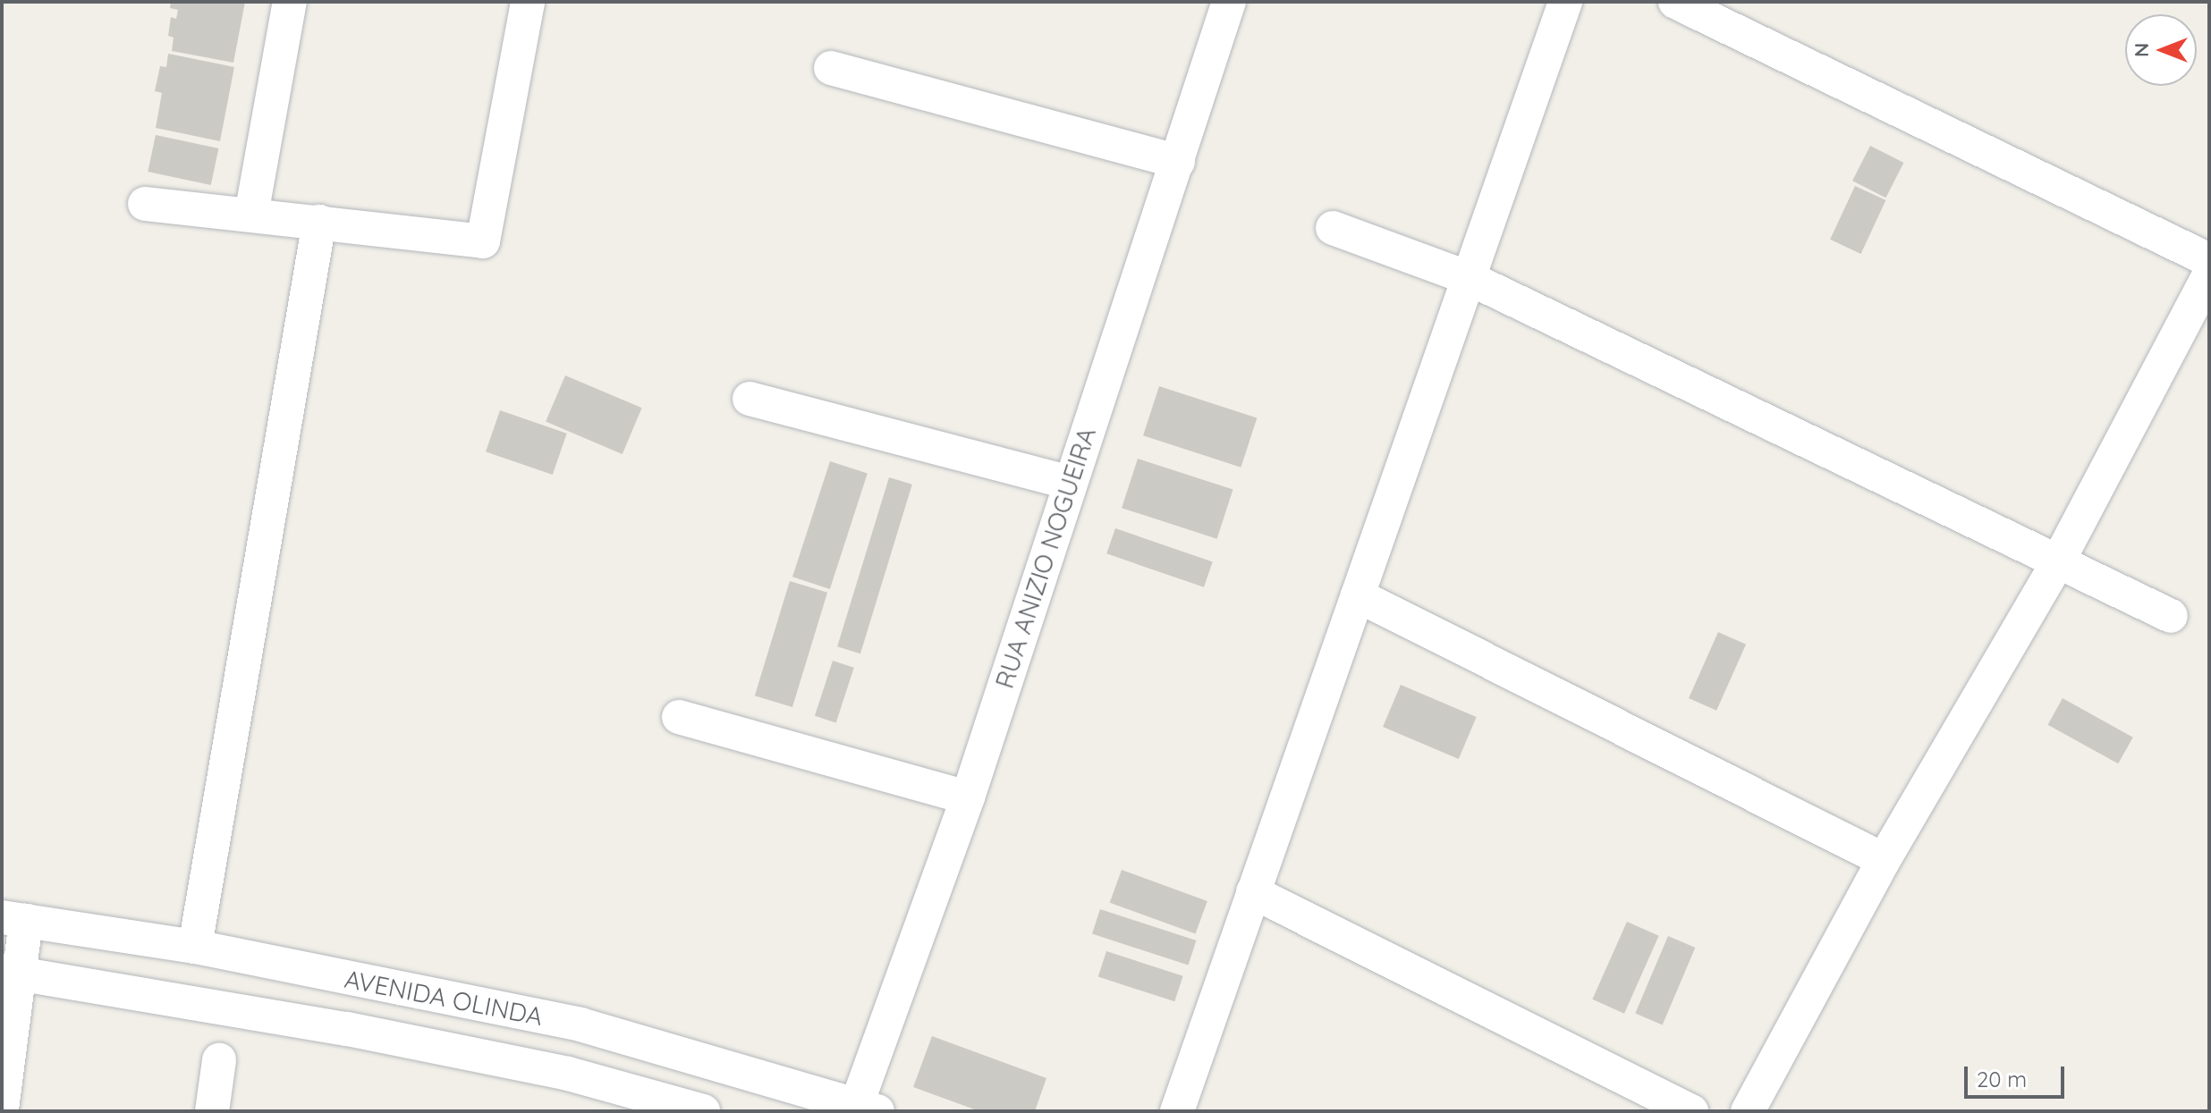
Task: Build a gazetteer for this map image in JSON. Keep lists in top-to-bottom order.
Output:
{
  "streets": {
    "street": ["RUA ANIZIO NOGUEIRA", "AVENIDA OLINDA"]
  },
  "crossings": [
    ["RUA ANIZIO NOGUEIRA", "AVENIDA OLINDA"]
  ],
  "scale_bar": "20 m",
  "north": "left"
}
